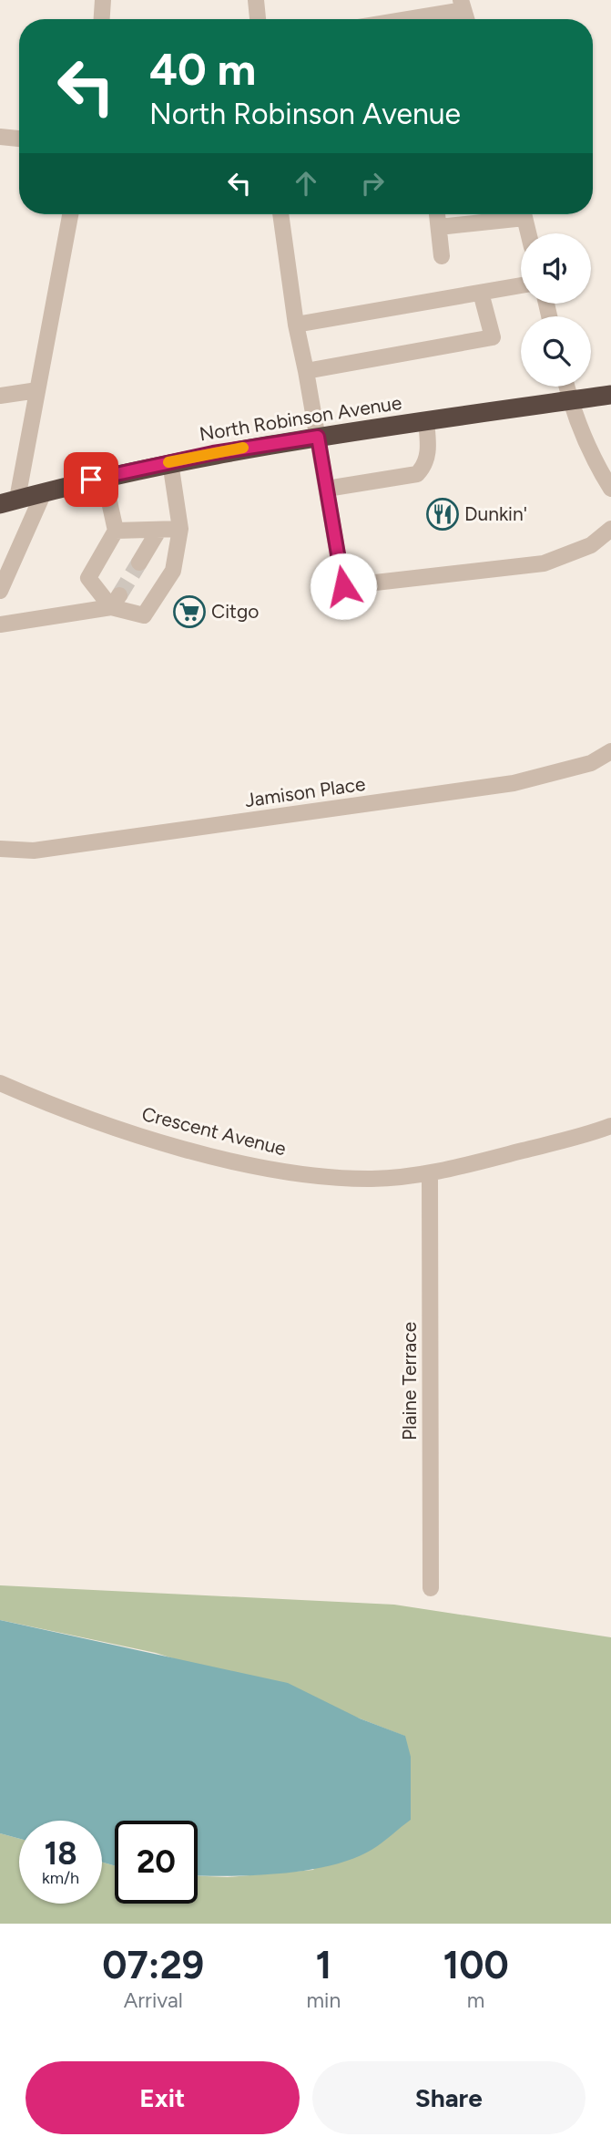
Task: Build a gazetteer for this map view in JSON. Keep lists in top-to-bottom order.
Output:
{
  "streets": {
    "highway": ["North Robinson Avenue"],
    "street": ["Jamison Place", "Crescent Avenue", "Plaine Terrace"]
  },
  "crossings": [
    ["Crescent Avenue", "Plaine Terrace"]
  ],
  "places": {
    "restaurant": ["Dunkin'"],
    "supermarket": ["Citgo"]
  },
  "page": {
    "turn": ["40 m", "North Robinson Avenue"],
    "speed": "18 km/h",
    "limit": "20",
    "eta": [
      "07:29",
      "Arrival",
      "1",
      "min",
      "100",
      "m"
    ],
    "buttons": ["Exit", "Share"]
  }
}
